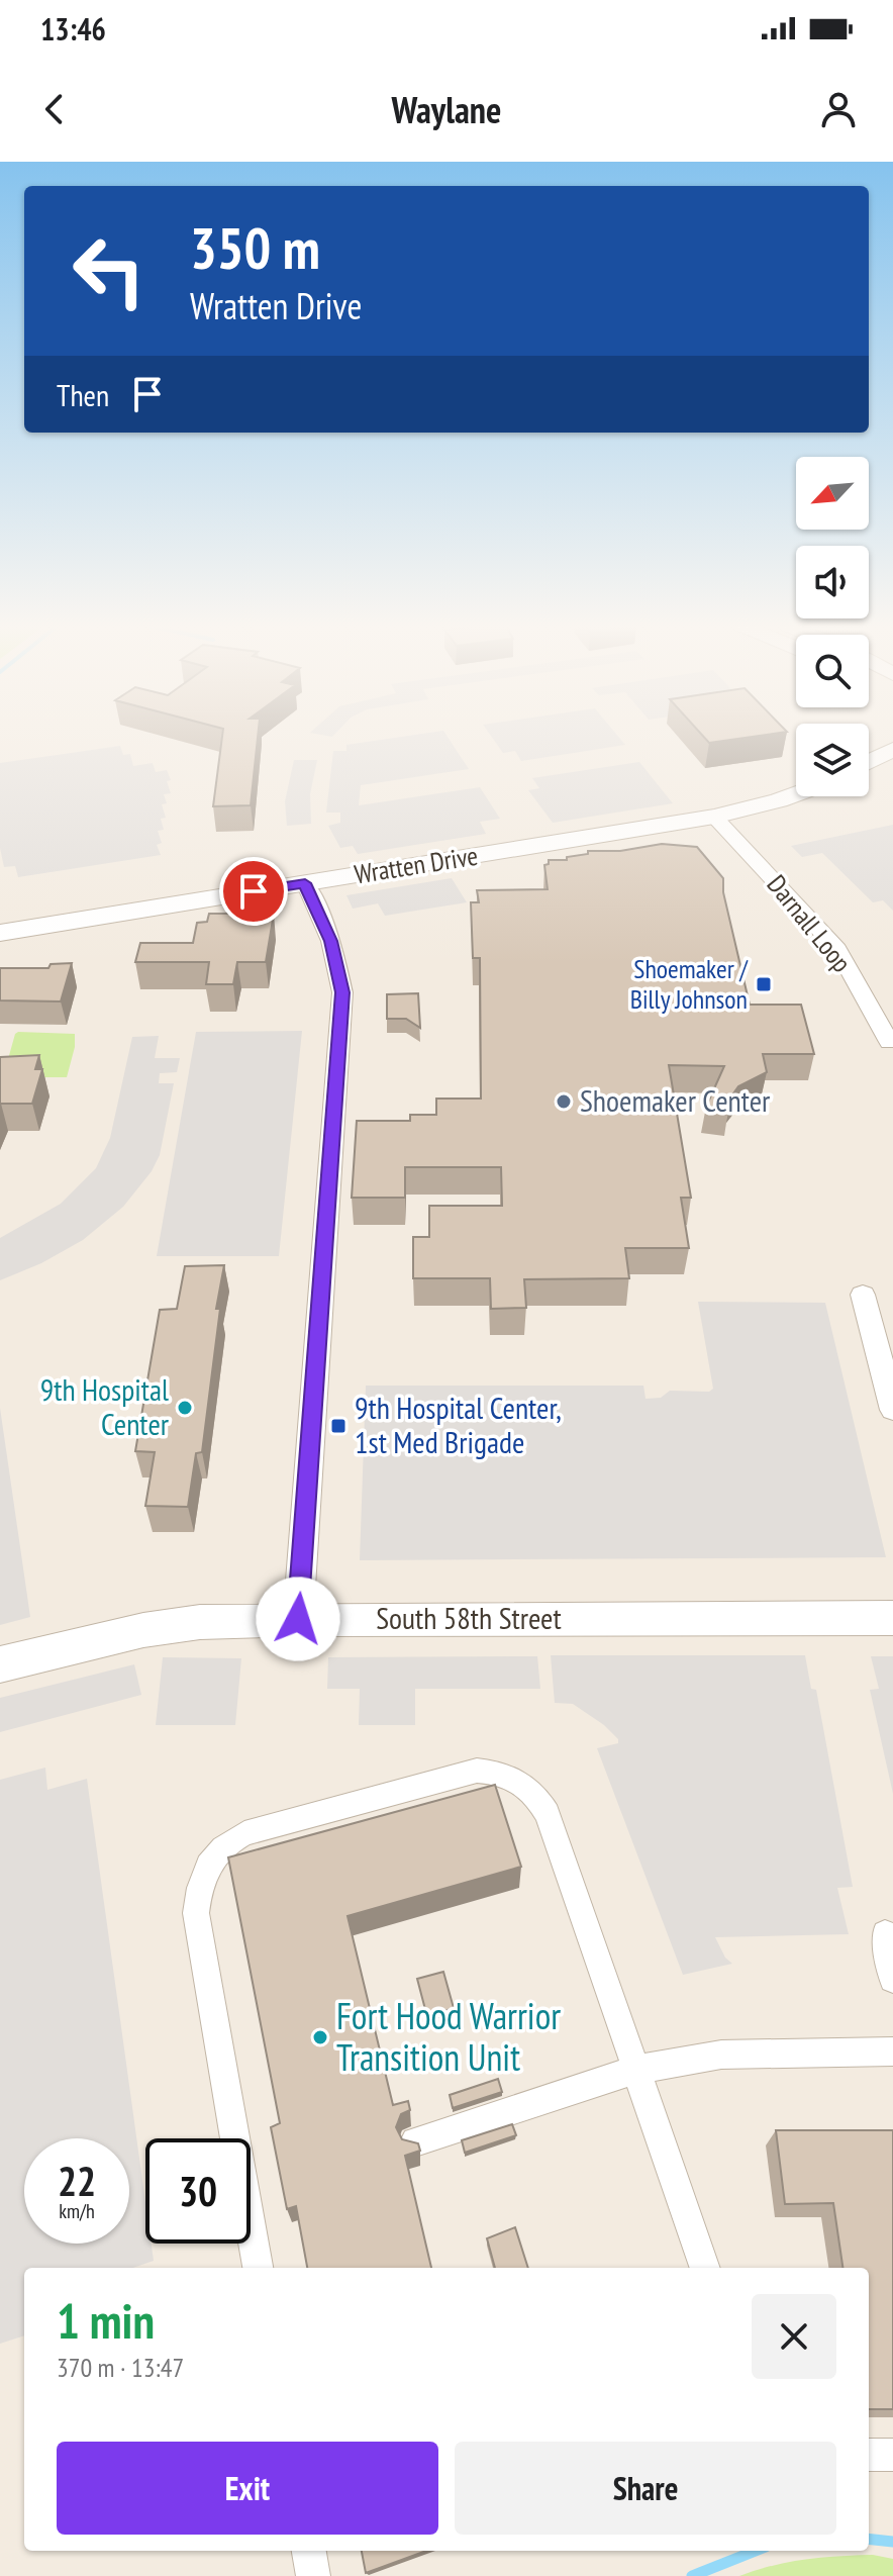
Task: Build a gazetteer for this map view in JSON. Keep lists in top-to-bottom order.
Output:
{
  "streets": {
    "street": ["Wratten Drive", "Darnall Loop", "South 58th Street"]
  },
  "crossings": [
    ["Wratten Drive", "Darnall Loop"]
  ],
  "places": {
    "transit": ["Shoemaker / Billy Johnson", "9th Hospital Center, 1st Med Brigade"],
    "other": ["Shoemaker Center", "9th Hospital Center", "Fort Hood Warrior Transition Unit"]
  },
  "north": "bottom left",
  "page": {
    "status": "13:46",
    "header": "Waylane",
    "turn": ["350 m", "Wratten Drive"],
    "then": "Then",
    "speed": "22 km/h",
    "limit": "30",
    "heading": ["1 min", "370 m · 13:47"],
    "buttons": ["Exit", "Share"]
  }
}
